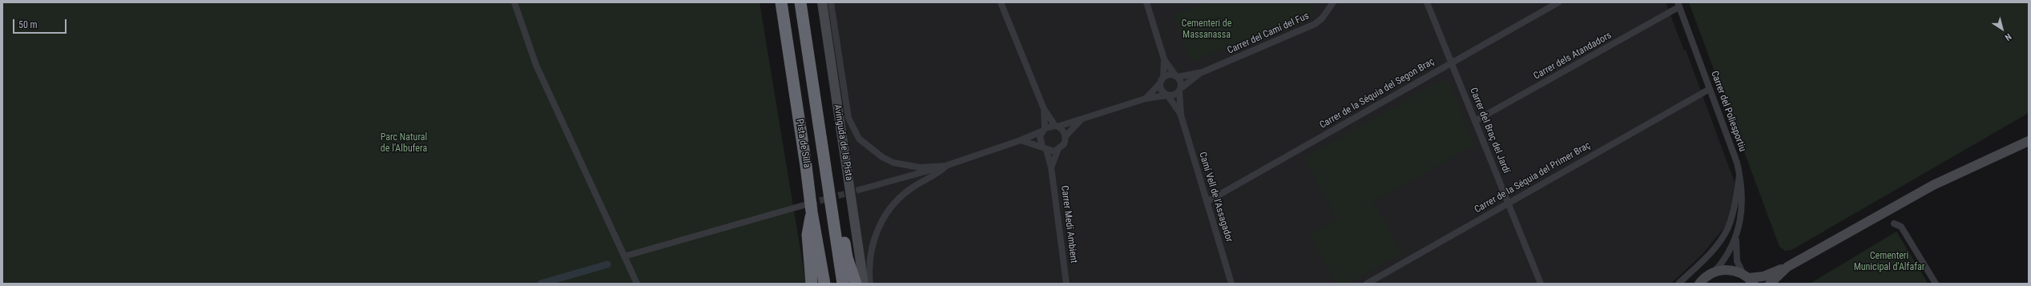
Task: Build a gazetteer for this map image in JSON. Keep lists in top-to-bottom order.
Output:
{
  "streets": {
    "highway": ["Pista de Silla"],
    "street": [
      "Carrer del Camí del Fus",
      "Carrer dels Atandadors",
      "Carrer de la Séquia del Segon Braç",
      "Carrer del Poliesportiu",
      "Carrer del Braç del Jardí",
      "Avinguda de la Pista",
      "Carrer de la Séquia del Primer Braç",
      "Camí Vell de l'Assagador",
      "Carrer Medi Ambient"
    ]
  },
  "crossings": [
    ["Carrer del Camí del Fus", "Camí Vell de l'Assagador"],
    ["Carrer dels Atandadors", "Carrer del Poliesportiu"],
    ["Carrer dels Atandadors", "Carrer del Braç del Jardí"],
    ["Carrer de la Séquia del Segon Braç", "Carrer del Braç del Jardí"],
    ["Carrer de la Séquia del Segon Braç", "Camí Vell de l'Assagador"],
    ["Carrer del Poliesportiu", "Carrer de la Séquia del Primer Braç"],
    ["Carrer del Braç del Jardí", "Carrer de la Séquia del Primer Braç"]
  ],
  "parks": ["Cementeri de Massanassa", "Parc Natural de l'Albufera", "Cementeri Municipal d'Alfafar"],
  "scale_bar": "50 m",
  "north": "bottom right"
}
